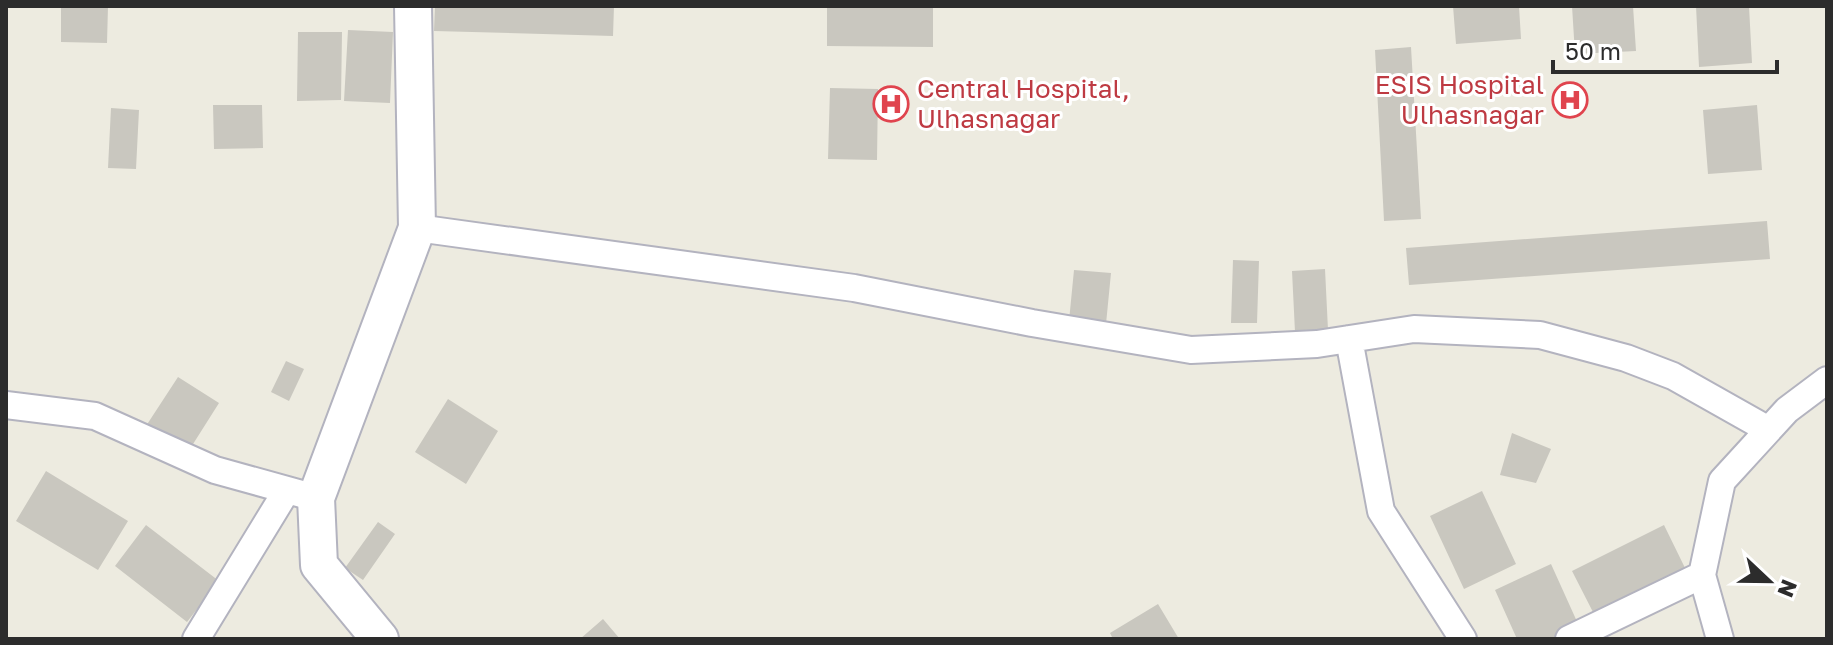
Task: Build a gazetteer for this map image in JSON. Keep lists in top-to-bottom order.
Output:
{
  "places": {
    "hospital": ["ESIS Hospital Ulhasnagar", "Central Hospital, Ulhasnagar"]
  },
  "scale_bar": "50 m",
  "north": "right"
}
